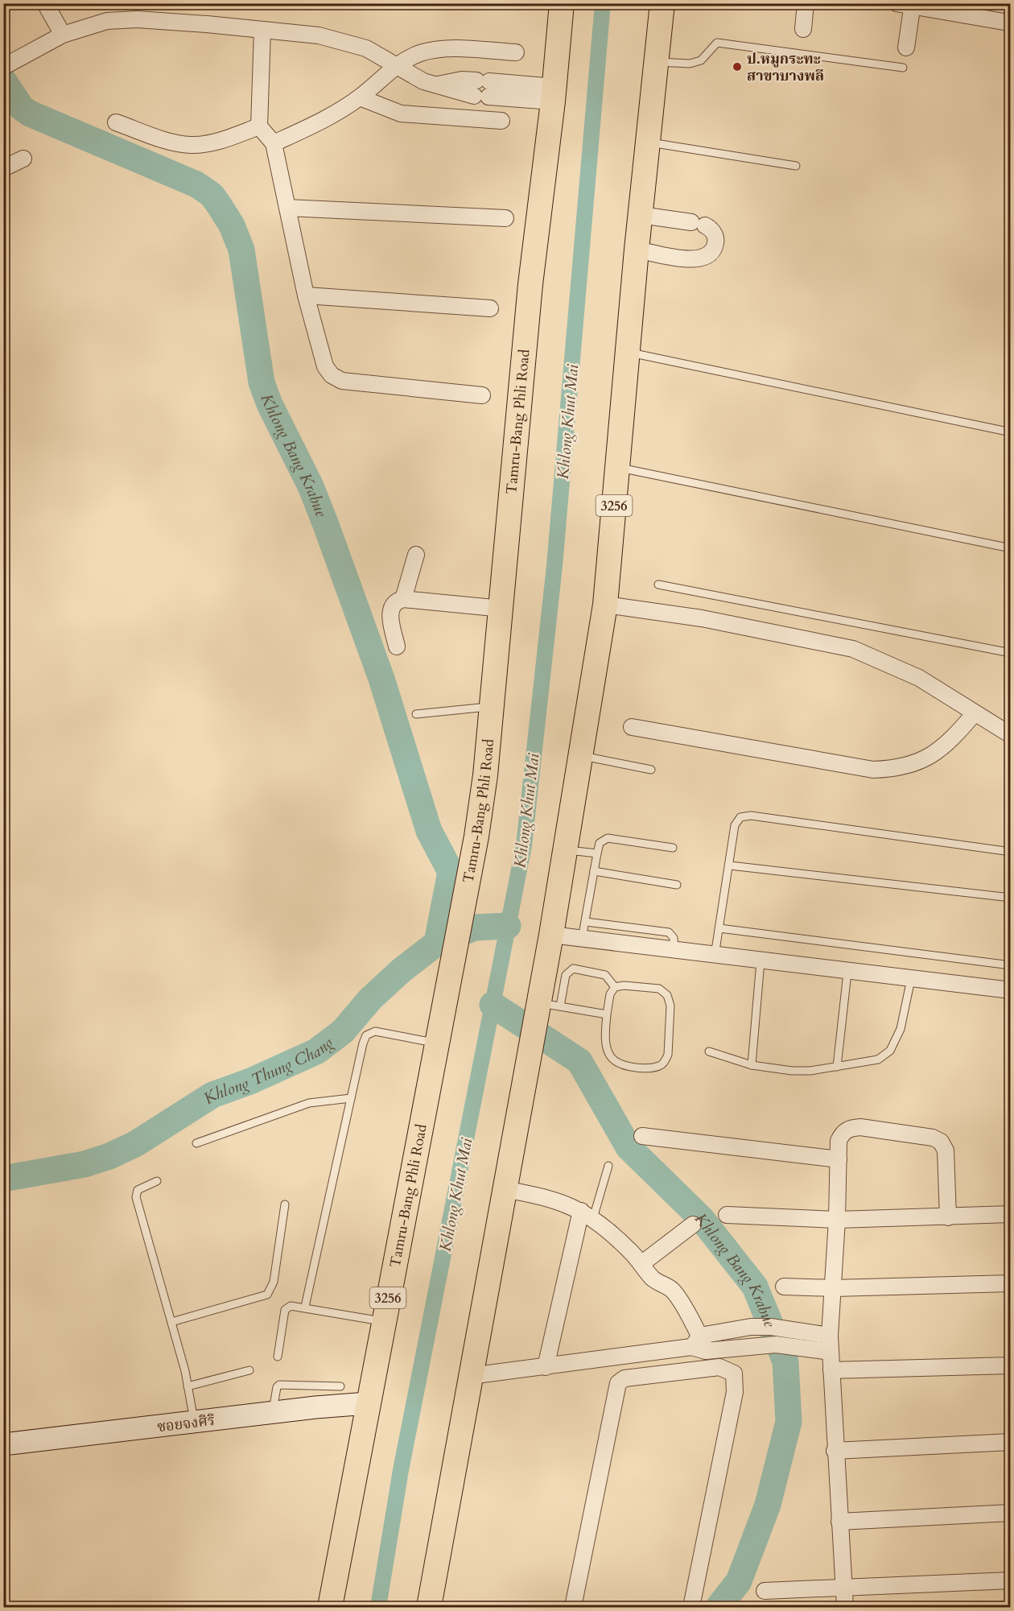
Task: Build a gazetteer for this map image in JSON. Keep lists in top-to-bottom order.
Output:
{
  "streets": {
    "main road": ["Tamru-Bang Phli Road", "3256"],
    "street": ["ซอยจงศิริ"]
  },
  "crossings": [
    ["Tamru-Bang Phli Road", "ซอยจงศิริ"]
  ],
  "water": ["Khlong Khut Mai", "Khlong Bang Krabue", "Khlong Thung Chang"],
  "places": ["ป.หมูกระทะ สาขาบางพลี"]
}
